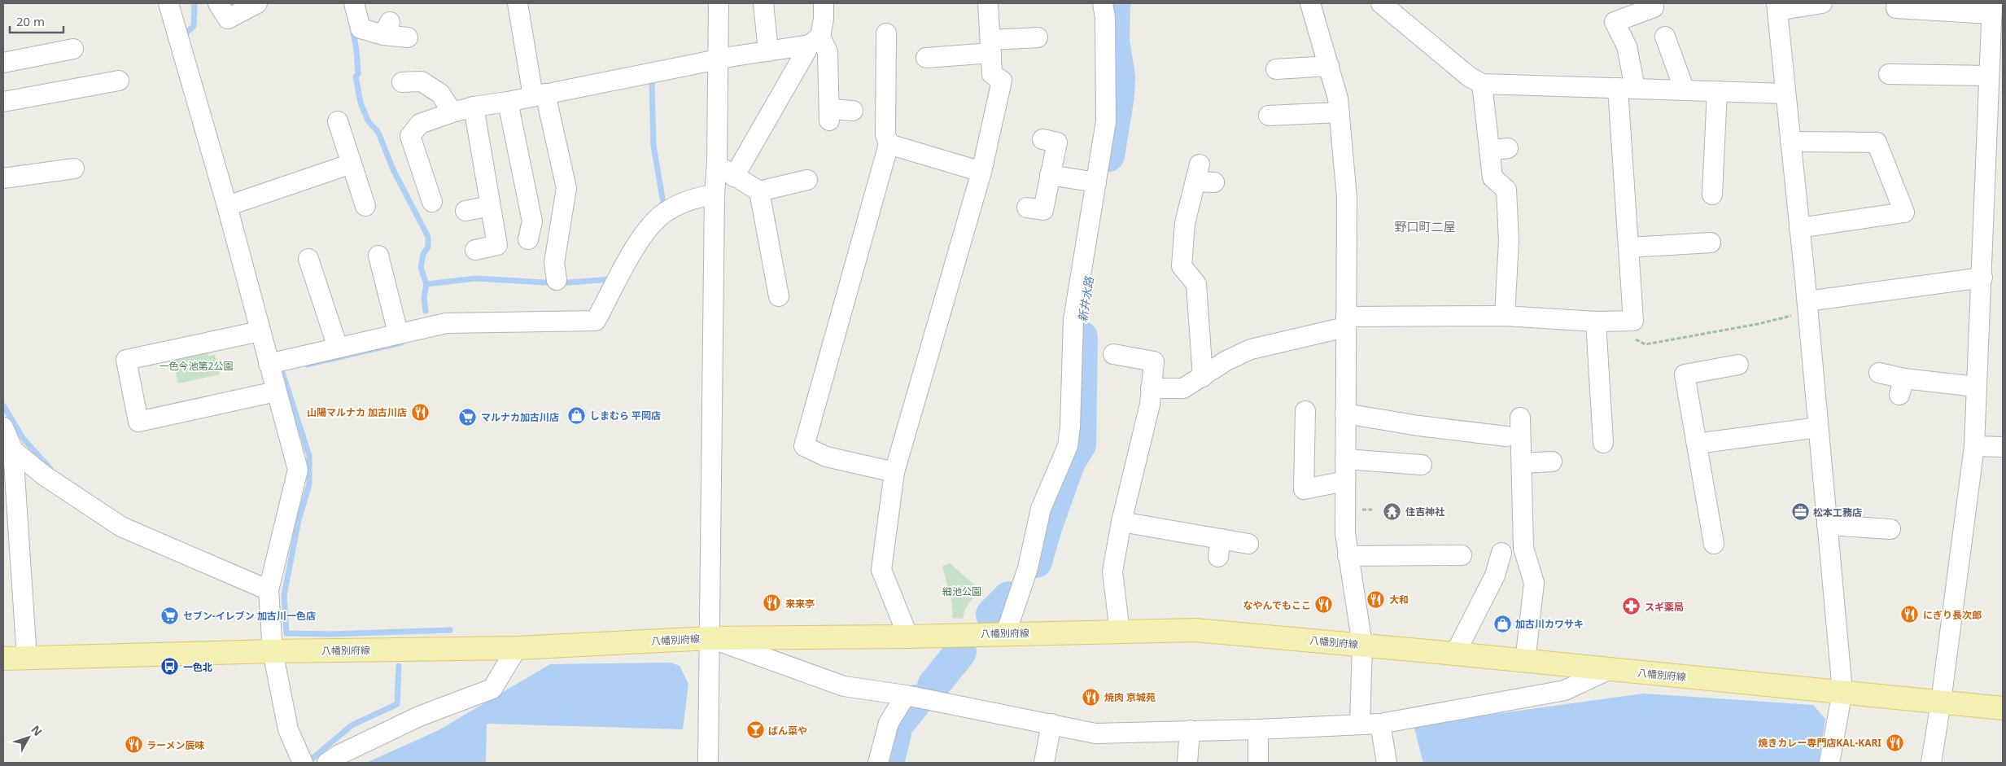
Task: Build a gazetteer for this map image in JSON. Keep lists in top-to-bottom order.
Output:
{
  "streets": {
    "main road": ["八幡別府線"]
  },
  "districts": ["野口町二屋"],
  "water": ["新井水路"],
  "parks": ["一色今池第2公園", "細池公園"],
  "places": {
    "restaurant": [
      "山陽マルナカ 加古川店",
      "大和",
      "来来亭",
      "なやんでもここ",
      "にぎり長次郎",
      "焼肉 京城苑",
      "焼きカレー専門店KAL-KARI",
      "ラーメン辰味"
    ],
    "shop": ["しまむら 平岡店", "加古川カワサキ"],
    "supermarket": ["マルナカ加古川店", "セブン-イレブン 加古川一色店"],
    "temple": ["住吉神社"],
    "office": ["松本工務店"],
    "pharmacy": ["スギ薬局"],
    "bus stop": ["一色北"],
    "bar": ["ばん菜や"]
  },
  "scale_bar": "20 m",
  "north": "top right"
}
